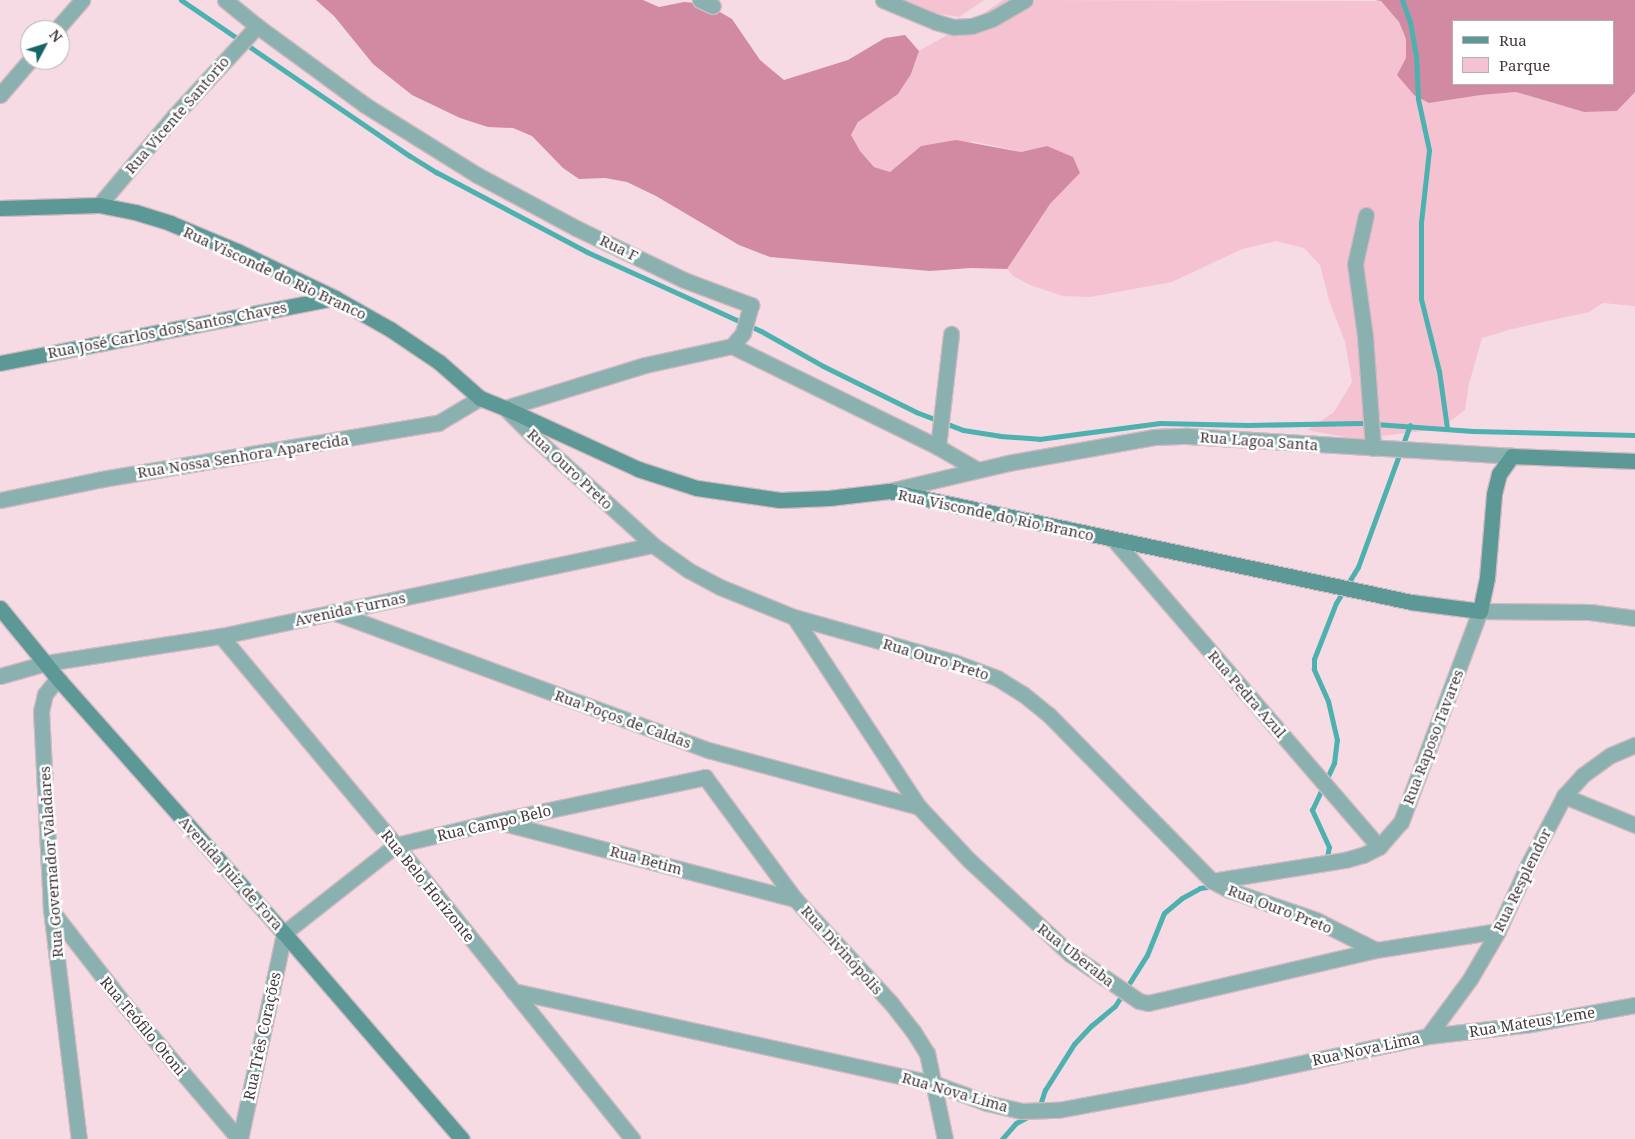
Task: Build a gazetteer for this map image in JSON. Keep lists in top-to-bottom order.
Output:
{
  "streets": {
    "street": [
      "Rua Vicente Santorio",
      "Rua F",
      "Rua Visconde do Rio Branco",
      "Rua José Carlos dos Santos Chaves",
      "Rua Lagoa Santa",
      "Rua Nossa Senhora Aparecida",
      "Rua Ouro Preto",
      "Avenida Furnas",
      "Rua Pedra Azul",
      "Rua Poços de Caldas",
      "Rua Raposo Tavares",
      "Rua Campo Belo",
      "Rua Betim",
      "Rua Governador Valadares",
      "Avenida Juiz de Fora",
      "Rua Resplendor",
      "Rua Belo Horizonte",
      "Rua Divinópolis",
      "Rua Uberaba",
      "Rua Mateus Leme",
      "Rua Teófilo Otoni",
      "Rua Três Corações",
      "Rua Nova Lima"
    ]
  },
  "crossings": [
    ["Rua Vicente Santorio", "Rua F"],
    ["Rua Vicente Santorio", "Rua Visconde do Rio Branco"],
    ["Rua Visconde do Rio Branco", "Rua José Carlos dos Santos Chaves"],
    ["Rua Visconde do Rio Branco", "Rua Lagoa Santa"],
    ["Rua Visconde do Rio Branco", "Rua Nossa Senhora Aparecida"],
    ["Rua Visconde do Rio Branco", "Rua Ouro Preto"],
    ["Rua Visconde do Rio Branco", "Rua Pedra Azul"],
    ["Rua Visconde do Rio Branco", "Rua Raposo Tavares"],
    ["Rua Lagoa Santa", "Rua Raposo Tavares"],
    ["Rua Ouro Preto", "Avenida Furnas"],
    ["Rua Ouro Preto", "Rua Raposo Tavares"],
    ["Rua Ouro Preto", "Rua Uberaba"],
    ["Avenida Furnas", "Rua Poços de Caldas"],
    ["Avenida Furnas", "Avenida Juiz de Fora"],
    ["Avenida Furnas", "Rua Belo Horizonte"],
    ["Rua Pedra Azul", "Rua Raposo Tavares"],
    ["Rua Poços de Caldas", "Rua Uberaba"],
    ["Rua Campo Belo", "Rua Betim"],
    ["Rua Campo Belo", "Avenida Juiz de Fora"],
    ["Rua Campo Belo", "Rua Belo Horizonte"],
    ["Rua Campo Belo", "Rua Divinópolis"],
    ["Rua Campo Belo", "Rua Três Corações"],
    ["Rua Betim", "Rua Divinópolis"],
    ["Rua Governador Valadares", "Avenida Juiz de Fora"],
    ["Rua Governador Valadares", "Rua Teófilo Otoni"],
    ["Avenida Juiz de Fora", "Rua Três Corações"],
    ["Rua Resplendor", "Rua Uberaba"],
    ["Rua Resplendor", "Rua Mateus Leme"],
    ["Rua Resplendor", "Rua Nova Lima"],
    ["Rua Belo Horizonte", "Rua Nova Lima"],
    ["Rua Divinópolis", "Rua Nova Lima"],
    ["Rua Mateus Leme", "Rua Nova Lima"],
    ["Rua Teófilo Otoni", "Rua Três Corações"]
  ],
  "legend": ["Rua", "Parque"],
  "north": "top right"
}
